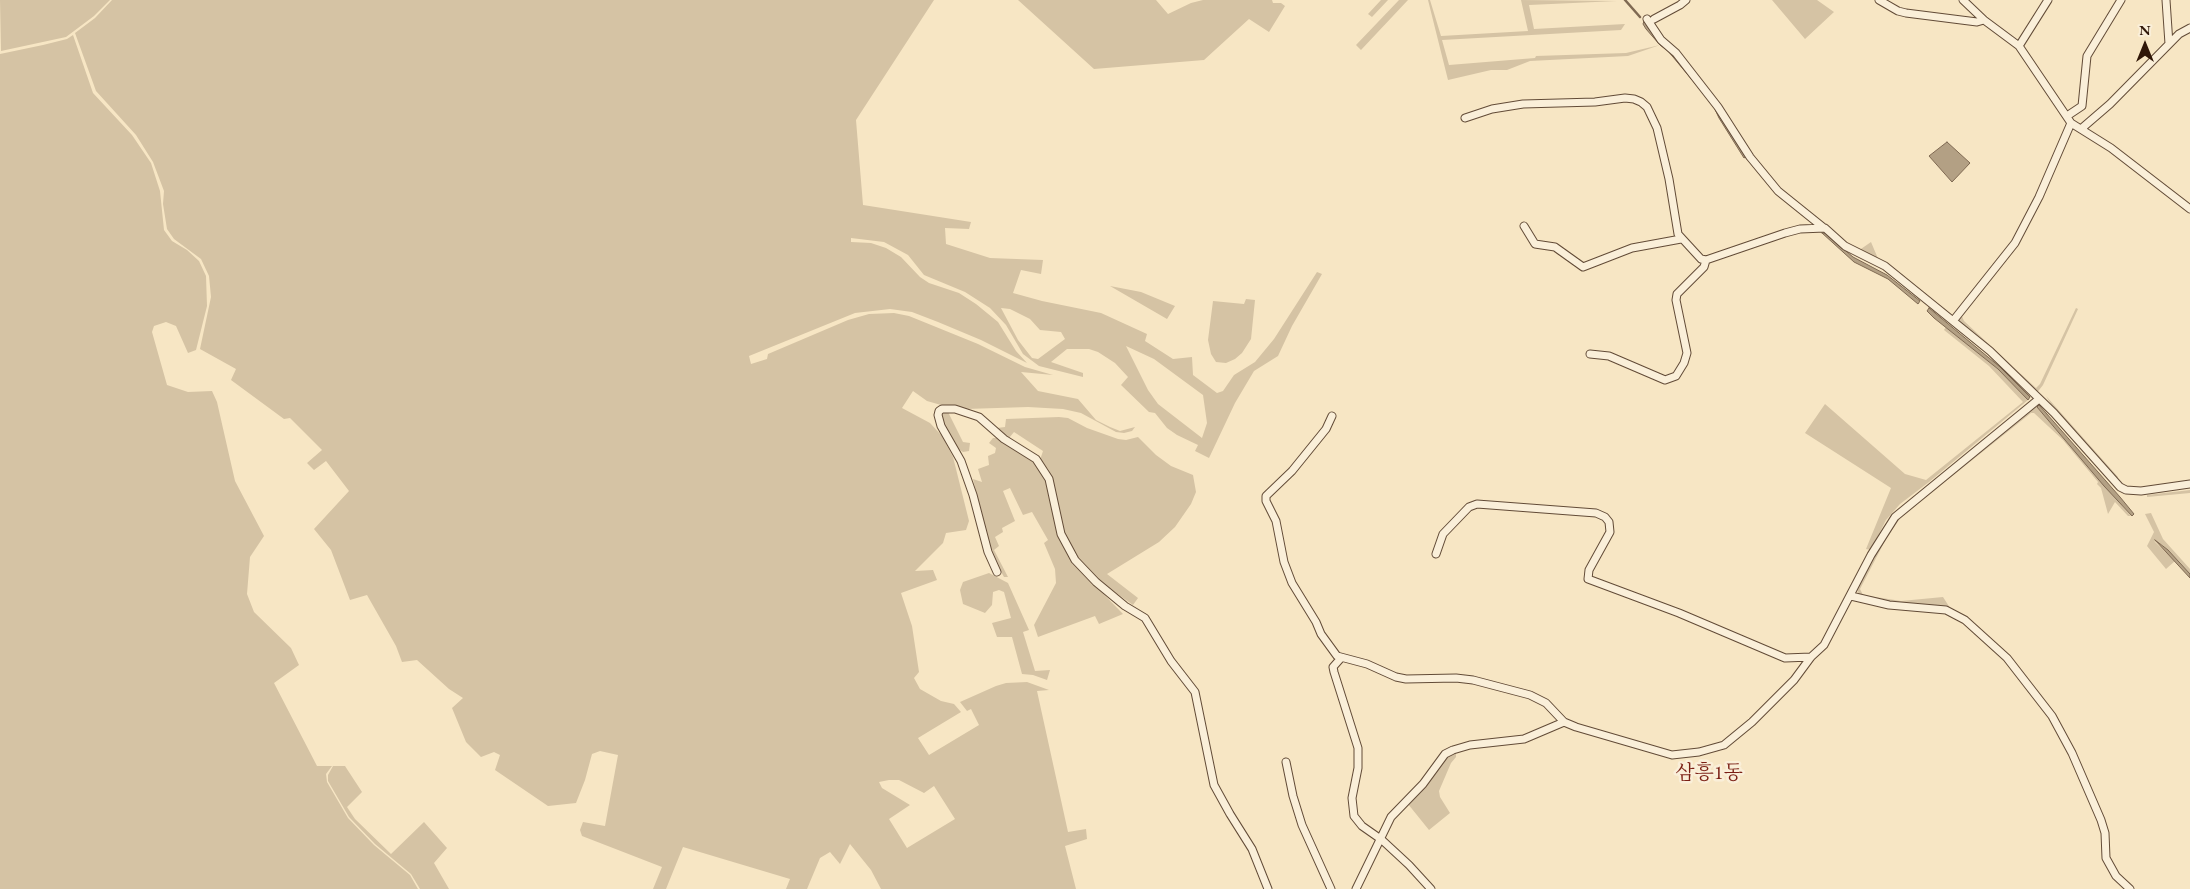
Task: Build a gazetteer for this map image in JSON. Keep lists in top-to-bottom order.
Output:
{
  "districts": ["삼흥1동"],
  "north": "top"
}
